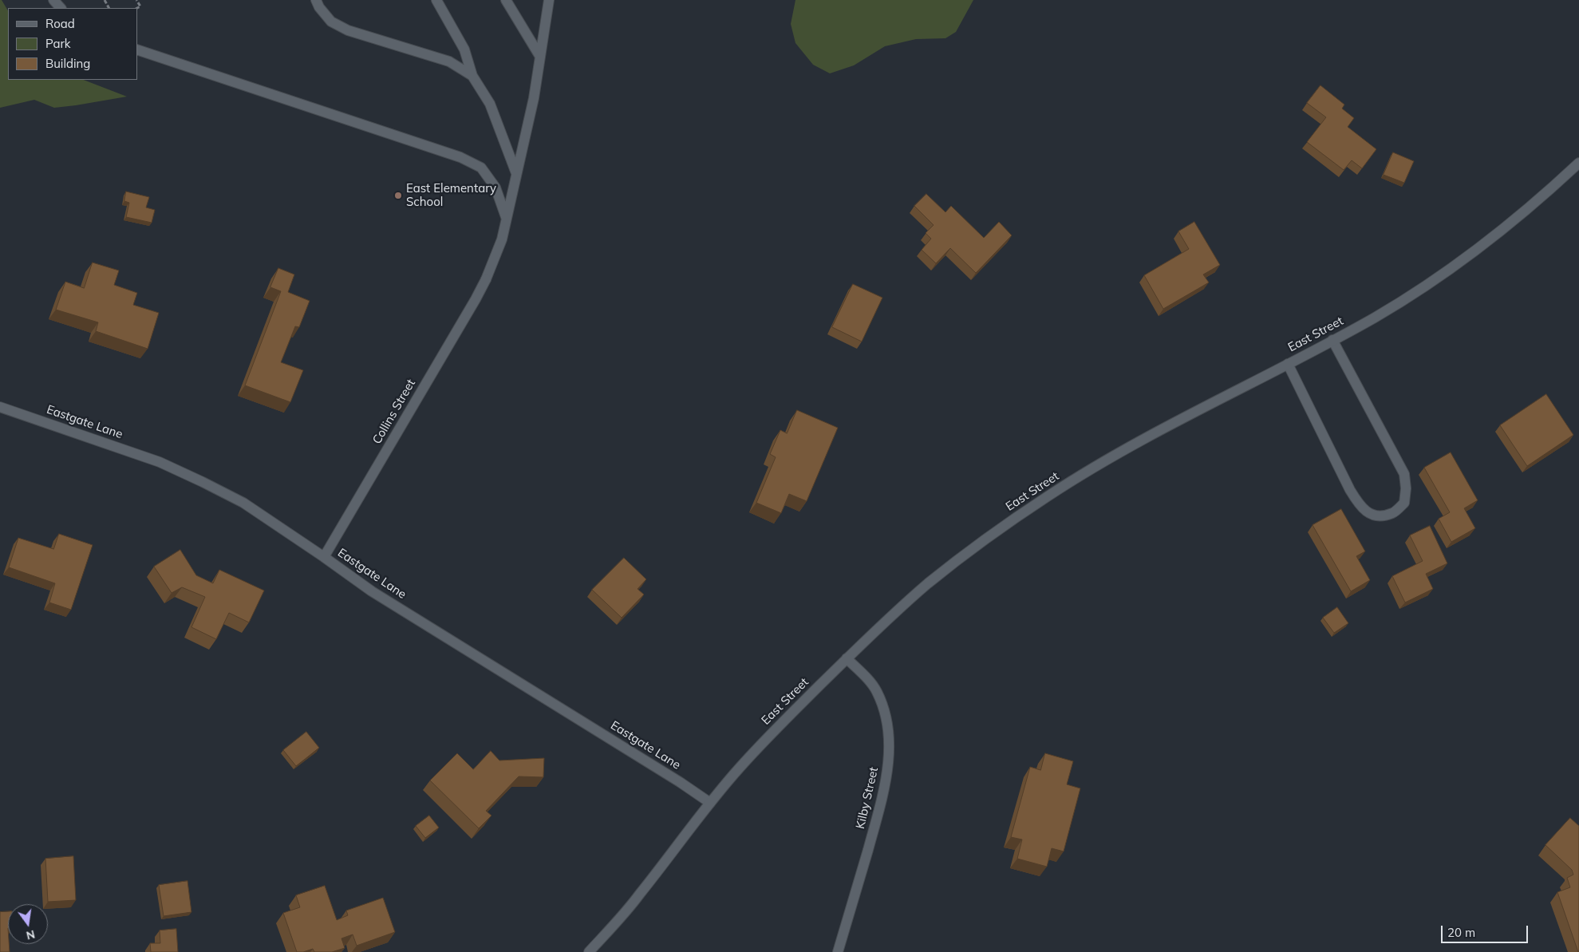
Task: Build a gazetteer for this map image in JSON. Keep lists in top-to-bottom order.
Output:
{
  "streets": {
    "street": [
      "East Street",
      "Collins Street",
      "Eastgate Lane",
      "Kilby Street"
    ]
  },
  "crossings": [
    ["East Street", "Eastgate Lane"],
    ["East Street", "Kilby Street"],
    ["Collins Street", "Eastgate Lane"]
  ],
  "places": ["East Elementary School"],
  "legend": ["Road", "Park", "Building"],
  "scale_bar": "20 m",
  "north": "bottom"
}
